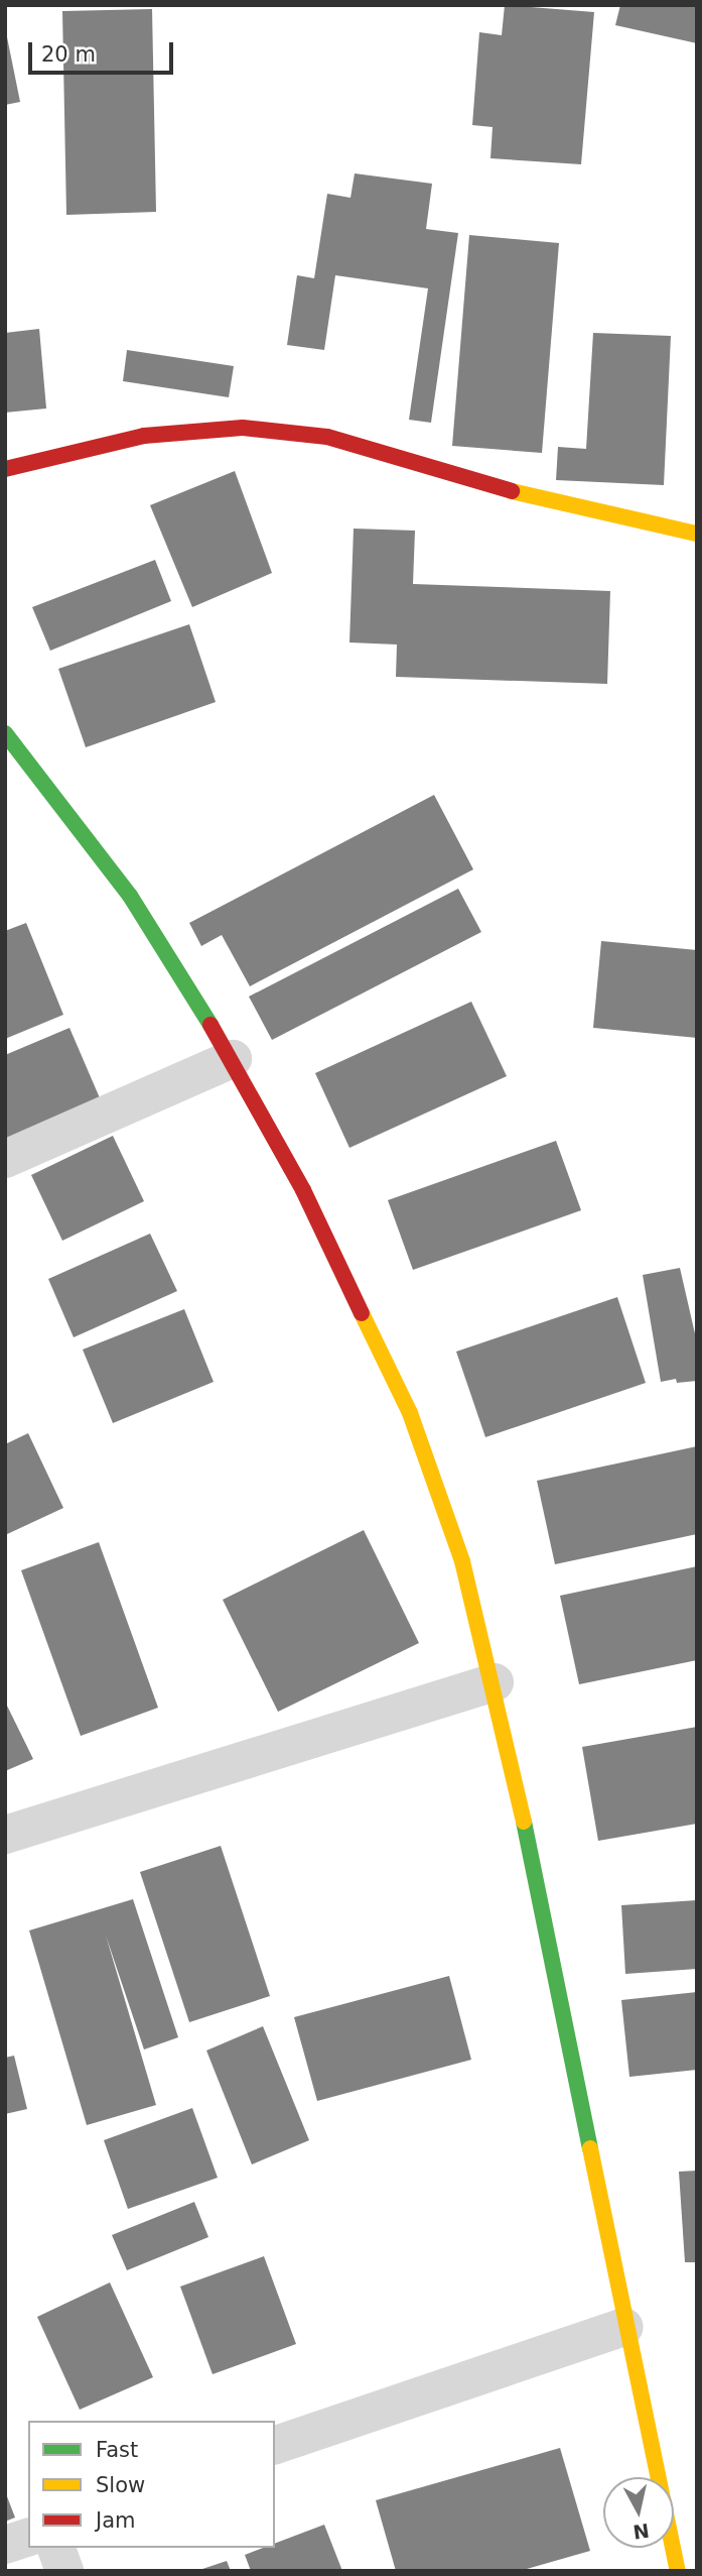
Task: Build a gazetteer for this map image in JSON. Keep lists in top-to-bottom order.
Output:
{
  "legend": ["Fast", "Slow", "Jam"],
  "scale_bar": "20 m",
  "north": "bottom"
}
